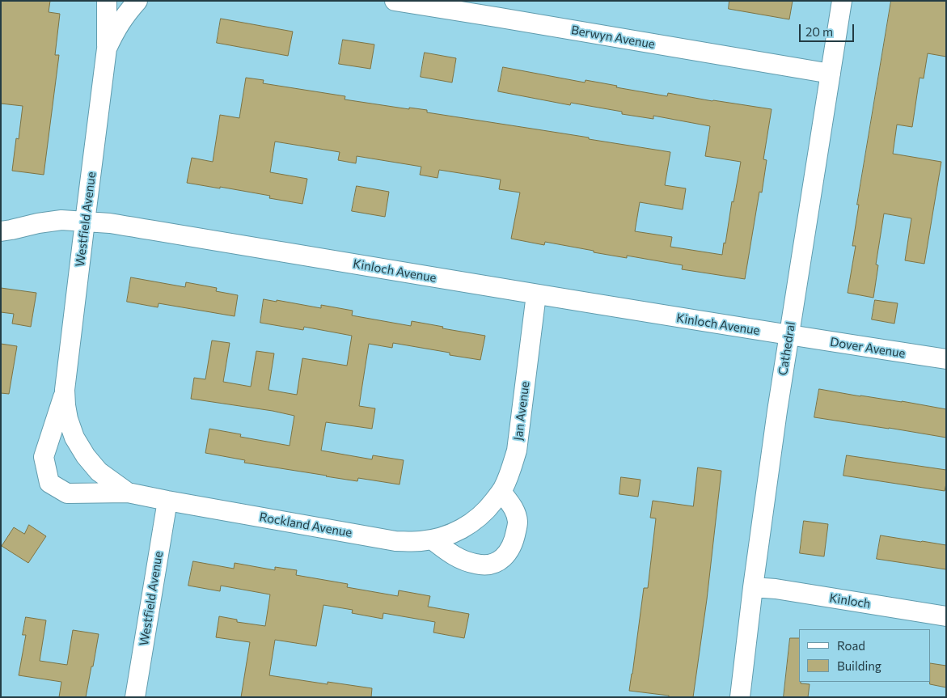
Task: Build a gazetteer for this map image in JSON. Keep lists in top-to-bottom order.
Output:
{
  "streets": {
    "street": [
      "Berwyn Avenue",
      "Westfield Avenue",
      "Kinloch Avenue",
      "Dover Avenue",
      "Cathedral",
      "Jan Avenue",
      "Rockland Avenue",
      "Kinloch"
    ]
  },
  "crossings": [
    ["Berwyn Avenue", "Cathedral"],
    ["Westfield Avenue", "Kinloch Avenue"],
    ["Westfield Avenue", "Rockland Avenue"],
    ["Kinloch Avenue", "Dover Avenue"],
    ["Kinloch Avenue", "Cathedral"],
    ["Kinloch Avenue", "Jan Avenue"],
    ["Dover Avenue", "Cathedral"],
    ["Cathedral", "Kinloch"],
    ["Jan Avenue", "Rockland Avenue"]
  ],
  "legend": ["Road", "Building"],
  "scale_bar": "20 m"
}
